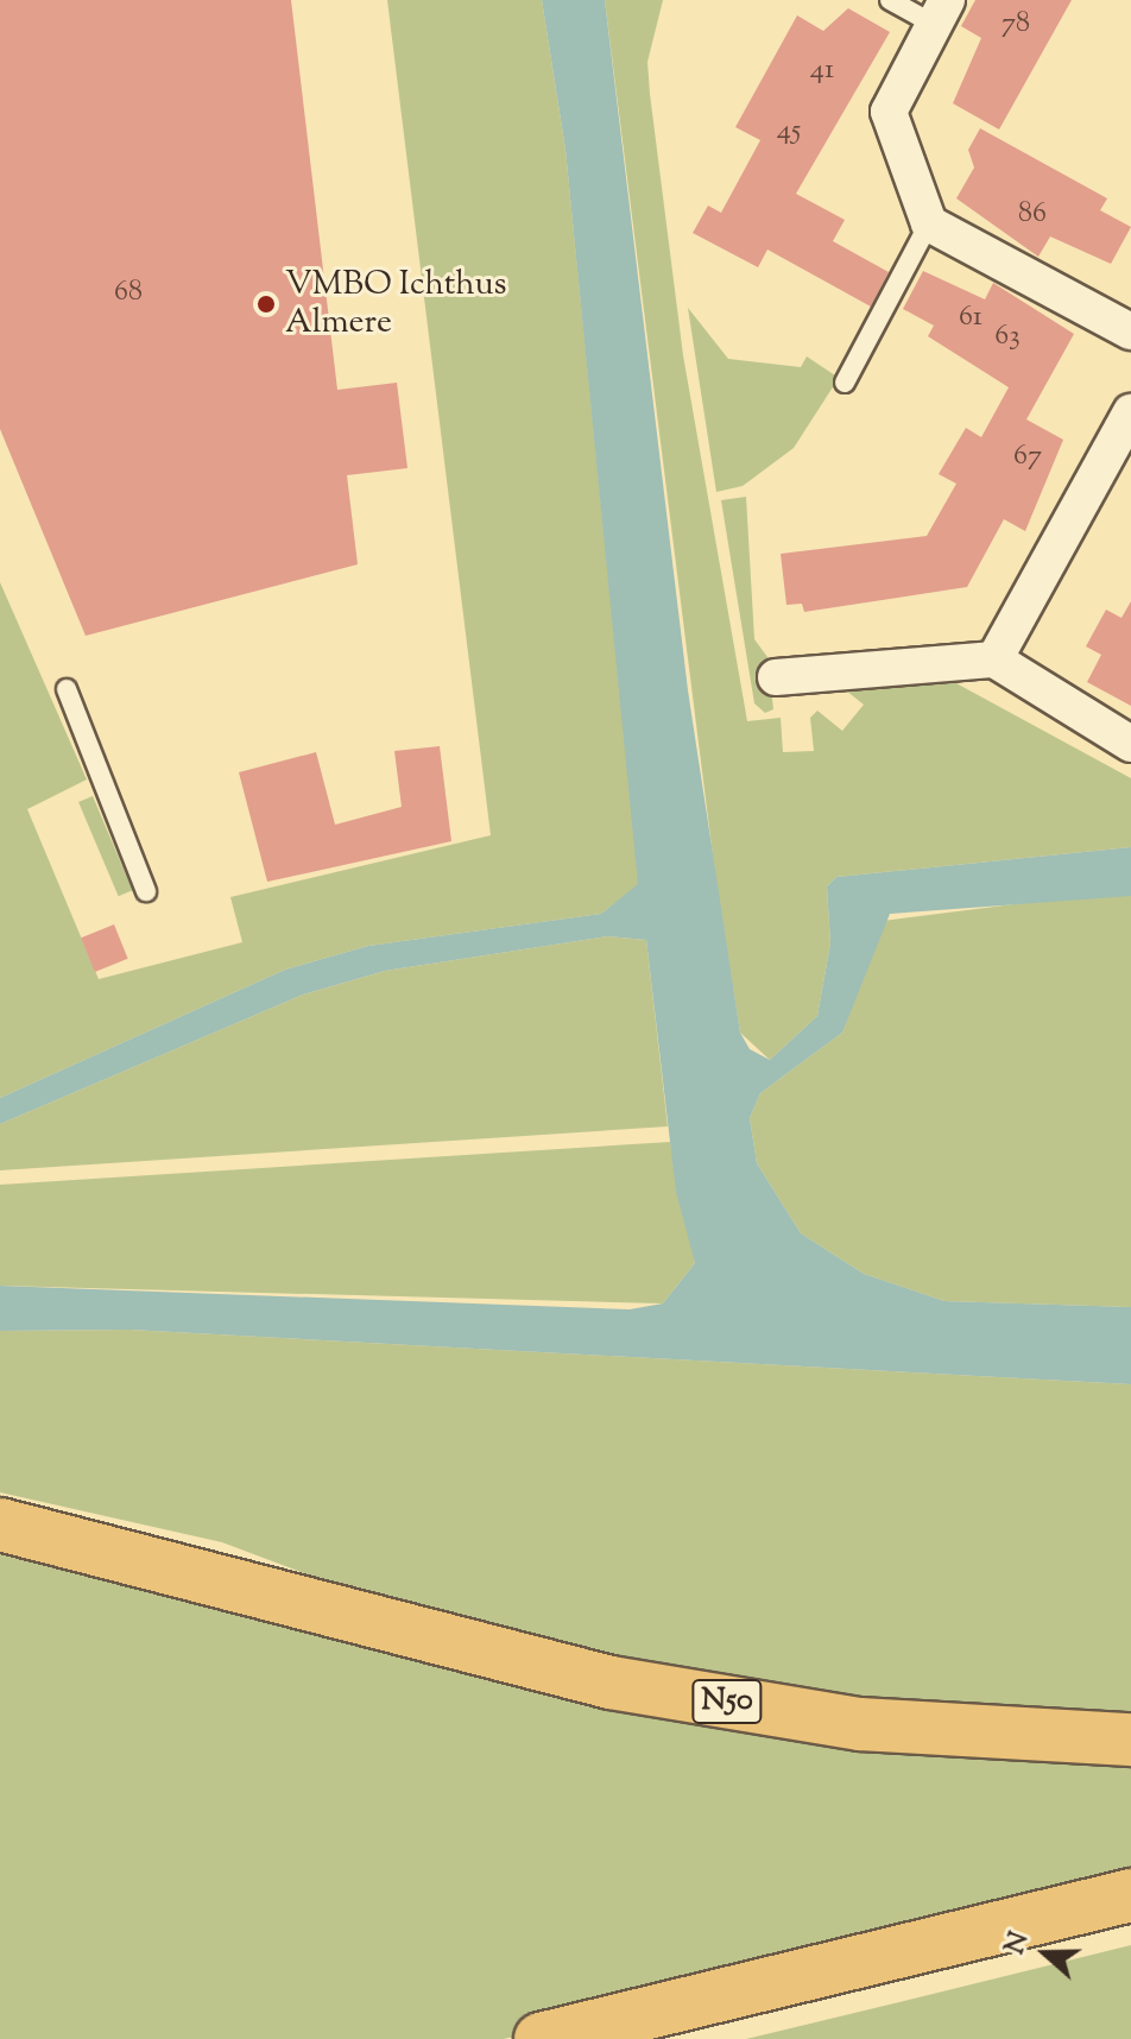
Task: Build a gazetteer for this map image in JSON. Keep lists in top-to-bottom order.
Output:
{
  "streets": {
    "highway": ["N50"]
  },
  "places": ["VMBO Ichthus Almere"],
  "house_numbers": [
    "78",
    "41",
    "45",
    "86",
    "68",
    "61",
    "63",
    "67"
  ],
  "north": "left"
}
